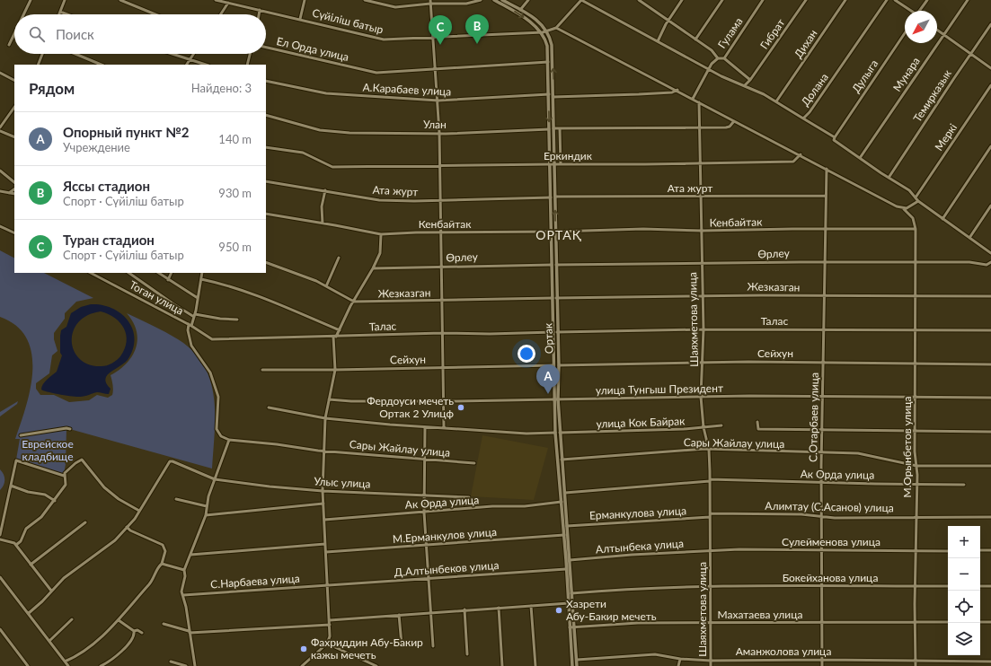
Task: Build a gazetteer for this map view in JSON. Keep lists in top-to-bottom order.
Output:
{
  "streets": {
    "street": [
      "Сүйіліш батыр",
      "Гулама",
      "Гибрат",
      "Дихан",
      "Ел Орда улица",
      "Мунара",
      "Дулыга",
      "А.Карабаев улица",
      "Долана",
      "Темирказык",
      "Улан",
      "Меркі",
      "Еркиндик",
      "Ата журт",
      "Кенбайтак",
      "Өрлеу",
      "Жезказган",
      "Тоган улица",
      "Шаяхметова улица",
      "Талас",
      "Ортак",
      "Сейхун",
      "улица Тунгыш Президент",
      "С.Отарбаев улица",
      "улица Кок Байрак",
      "Сары Жайлау улица",
      "М.Орынбетов улица",
      "Ак Орда улица",
      "Улыс улица",
      "Алимтау (С.Асанов) улица",
      "Ерманкулова улица",
      "М.Ерманкулов улица",
      "Сулейменова улица",
      "Алтынбека улица",
      "Д.Алтынбеков улица",
      "Бокейханова улица",
      "С.Нарбаева улица",
      "Махатаева улица",
      "Аманжолова улица"
    ]
  },
  "crossings": [
    ["Сүйіліш батыр", "Ортак"],
    ["Гибрат", "Долана"],
    ["Дихан", "Долана"],
    ["Ел Орда улица", "Ортак"],
    ["А.Карабаев улица", "Ортак"],
    ["Улан", "Ортак"],
    ["Еркиндик", "Шаяхметова улица"],
    ["Еркиндик", "Ортак"],
    ["Ата журт", "Шаяхметова улица"],
    ["Ата журт", "Ортак"],
    ["Ата журт", "С.Отарбаев улица"],
    ["Кенбайтак", "Шаяхметова улица"],
    ["Кенбайтак", "Ортак"],
    ["Кенбайтак", "С.Отарбаев улица"],
    ["Кенбайтак", "М.Орынбетов улица"],
    ["Өрлеу", "Шаяхметова улица"],
    ["Өрлеу", "Ортак"],
    ["Өрлеу", "С.Отарбаев улица"],
    ["Өрлеу", "М.Орынбетов улица"],
    ["Жезказган", "Шаяхметова улица"],
    ["Жезказган", "Ортак"],
    ["Жезказган", "С.Отарбаев улица"],
    ["Жезказган", "М.Орынбетов улица"],
    ["Тоган улица", "Талас"],
    ["Шаяхметова улица", "Талас"],
    ["Шаяхметова улица", "Сейхун"],
    ["Шаяхметова улица", "улица Тунгыш Президент"],
    ["Шаяхметова улица", "улица Кок Байрак"],
    ["Шаяхметова улица", "Сары Жайлау улица"],
    ["Шаяхметова улица", "Ак Орда улица"],
    ["Шаяхметова улица", "Алимтау (С.Асанов) улица"],
    ["Шаяхметова улица", "Ерманкулова улица"],
    ["Шаяхметова улица", "Сулейменова улица"],
    ["Шаяхметова улица", "Алтынбека улица"],
    ["Шаяхметова улица", "Бокейханова улица"],
    ["Шаяхметова улица", "Махатаева улица"],
    ["Шаяхметова улица", "Аманжолова улица"],
    ["Талас", "Ортак"],
    ["Талас", "С.Отарбаев улица"],
    ["Талас", "М.Орынбетов улица"],
    ["Ортак", "Сейхун"],
    ["Ортак", "улица Тунгыш Президент"],
    ["Ортак", "улица Кок Байрак"],
    ["Ортак", "Сары Жайлау улица"],
    ["Ортак", "Ак Орда улица"],
    ["Ортак", "Ерманкулова улица"],
    ["Ортак", "М.Ерманкулов улица"],
    ["Ортак", "Алтынбека улица"],
    ["Ортак", "Д.Алтынбеков улица"],
    ["Ортак", "Бокейханова улица"],
    ["Ортак", "Махатаева улица"],
    ["Ортак", "Аманжолова улица"],
    ["Сейхун", "С.Отарбаев улица"],
    ["Сейхун", "М.Орынбетов улица"],
    ["улица Тунгыш Президент", "С.Отарбаев улица"],
    ["улица Тунгыш Президент", "М.Орынбетов улица"],
    ["С.Отарбаев улица", "Сары Жайлау улица"],
    ["С.Отарбаев улица", "Ак Орда улица"],
    ["С.Отарбаев улица", "Алимтау (С.Асанов) улица"],
    ["С.Отарбаев улица", "Сулейменова улица"],
    ["С.Отарбаев улица", "Бокейханова улица"],
    ["С.Отарбаев улица", "Махатаева улица"],
    ["С.Отарбаев улица", "Аманжолова улица"],
    ["Сары Жайлау улица", "М.Орынбетов улица"],
    ["М.Орынбетов улица", "Ак Орда улица"],
    ["М.Орынбетов улица", "Алимтау (С.Асанов) улица"],
    ["М.Орынбетов улица", "Сулейменова улица"],
    ["М.Орынбетов улица", "Бокейханова улица"],
    ["М.Орынбетов улица", "Махатаева улица"],
    ["М.Орынбетов улица", "Аманжолова улица"],
    ["Сулейменова улица", "Алтынбека улица"],
    ["Д.Алтынбеков улица", "С.Нарбаева улица"]
  ],
  "districts": ["ОРТАҚ"],
  "parks": ["Еврейское кладбище"],
  "places": ["Фердоуси мечеть Ортак 2 Улицф", "Хазрети Абу-Бакир мечеть", "Фахриддин Абу-Бакир кажы мечеть"],
  "north": "bottom left",
  "page": {
    "pins": ["B", "C", "A"],
    "search": "Поиск",
    "heading": ["Рядом", "Найдено: 3"],
    "list": [
      {
        "mark": "A",
        "name": "Опорный пункт №2",
        "note": "Учреждение",
        "value": "140 m"
      },
      {
        "mark": "B",
        "name": "Яссы стадион",
        "note": "Спорт · Сүйіліш батыр",
        "value": "930 m"
      },
      {
        "mark": "C",
        "name": "Туран стадион",
        "note": "Спорт · Сүйіліш батыр",
        "value": "950 m"
      }
    ],
    "map_buttons": ["+", "−"]
  }
}
